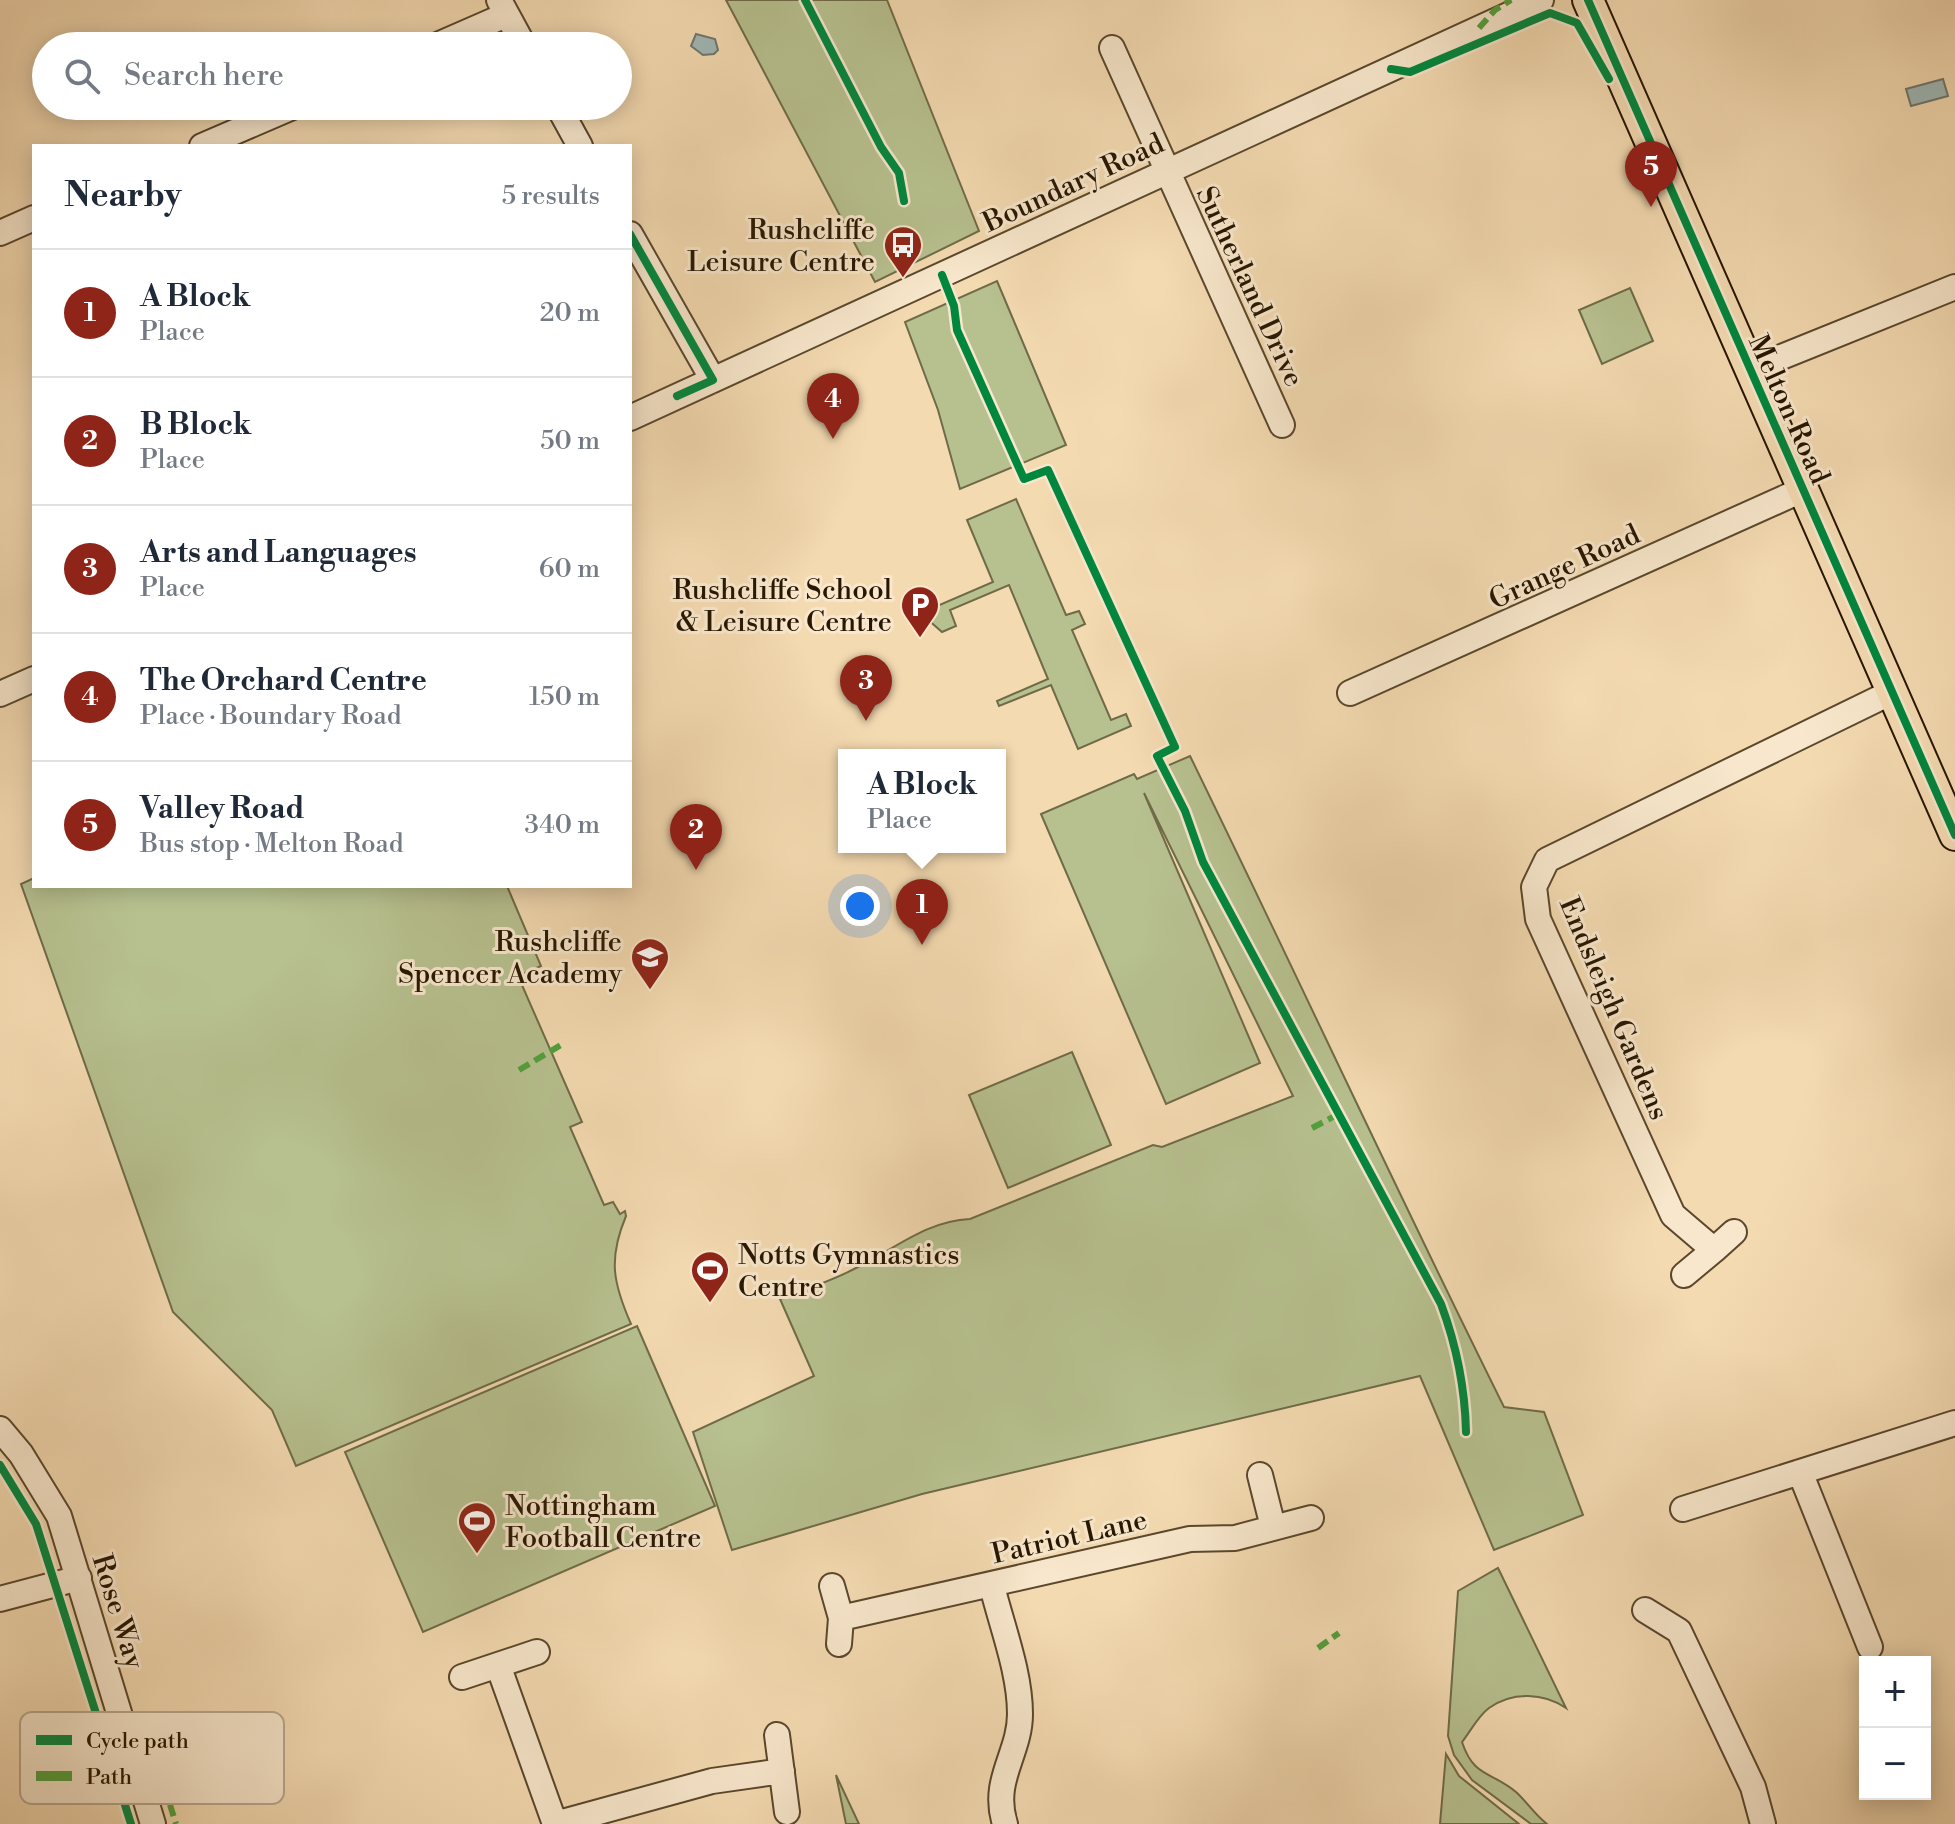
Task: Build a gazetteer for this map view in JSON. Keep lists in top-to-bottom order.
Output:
{
  "streets": {
    "main road": ["Melton Road"],
    "street": [
      "Boundary Road",
      "Sutherland Drive",
      "Grange Road",
      "Endsleigh Gardens",
      "Patriot Lane",
      "Rose Way"
    ]
  },
  "crossings": [
    ["Boundary Road", "Sutherland Drive"],
    ["Melton Road", "Grange Road"],
    ["Melton Road", "Endsleigh Gardens"]
  ],
  "places": {
    "bus stop": ["Rushcliffe Leisure Centre"],
    "parking": ["Rushcliffe School & Leisure Centre"],
    "school or university": ["Rushcliffe Spencer Academy"],
    "sports": ["Notts Gymnastics Centre", "Nottingham Football Centre"]
  },
  "legend": ["Cycle path", "Path"],
  "page": {
    "search": "Search here",
    "pins": [
      "5",
      "4",
      "3",
      "2",
      "1"
    ],
    "heading": ["Nearby", "5 results"],
    "list": [
      {
        "mark": "1",
        "name": "A Block",
        "note": "Place",
        "value": "20 m"
      },
      {
        "mark": "2",
        "name": "B Block",
        "note": "Place",
        "value": "50 m"
      },
      {
        "mark": "3",
        "name": "Arts and Languages",
        "note": "Place",
        "value": "60 m"
      },
      {
        "mark": "4",
        "name": "The Orchard Centre",
        "note": "Place · Boundary Road",
        "value": "150 m"
      },
      {
        "mark": "5",
        "name": "Valley Road",
        "note": "Bus stop · Melton Road",
        "value": "340 m"
      }
    ],
    "popup": ["A Block", "Place"],
    "map_buttons": ["+", "−"]
  }
}
